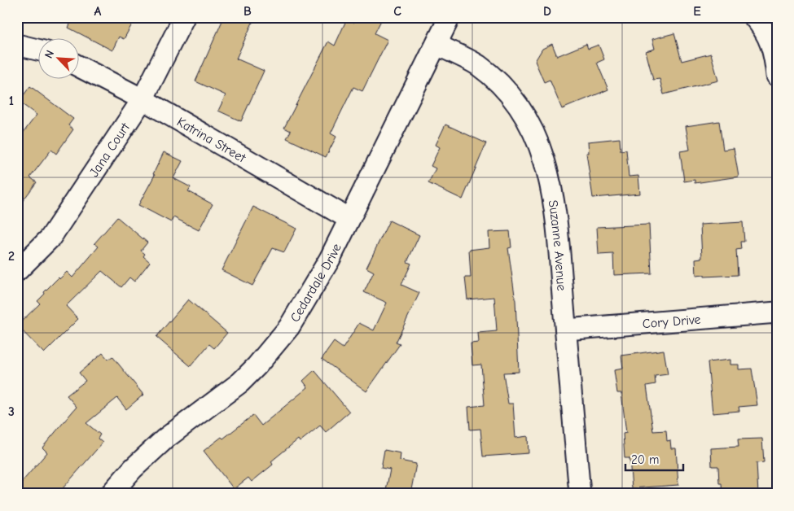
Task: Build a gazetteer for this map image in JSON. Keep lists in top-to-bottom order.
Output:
{
  "streets": {
    "street": [
      "Katrina Street",
      "Jana Court",
      "Suzanne Avenue",
      "Cedardale Drive",
      "Cory Drive"
    ]
  },
  "crossings": [
    ["Katrina Street", "Jana Court"],
    ["Katrina Street", "Cedardale Drive"],
    ["Suzanne Avenue", "Cedardale Drive"],
    ["Suzanne Avenue", "Cory Drive"]
  ],
  "scale_bar": "20 m",
  "north": "top left",
  "grid": {
    "columns": [
      "A",
      "B",
      "C",
      "D",
      "E"
    ],
    "rows": ["1", "2", "3"]
  }
}
